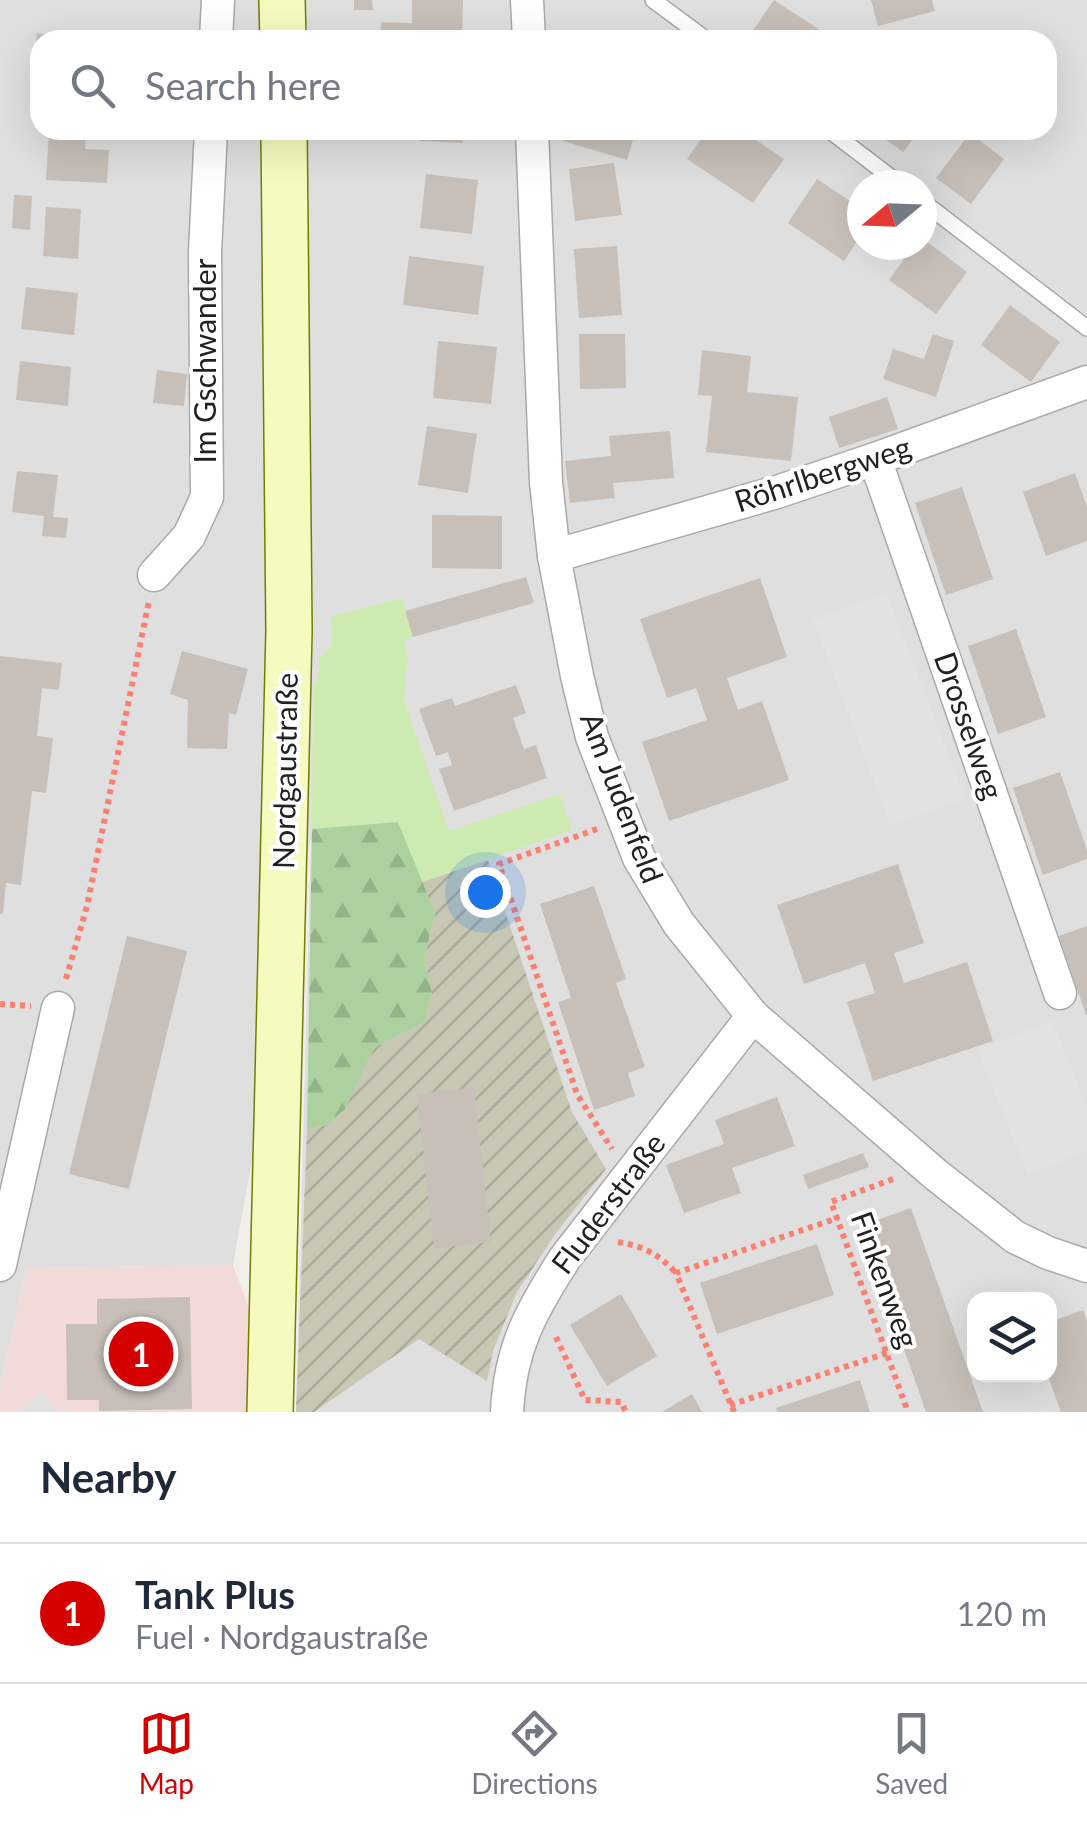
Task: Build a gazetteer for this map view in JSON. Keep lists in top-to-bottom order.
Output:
{
  "streets": {
    "main road": ["Nordgaustraße"],
    "street": [
      "Im Gschwander",
      "Röhrlbergweg",
      "Drosselweg",
      "Am Judenfeld",
      "Fluderstraße"
    ],
    "path": ["Finkenweg"]
  },
  "crossings": [
    ["Röhrlbergweg", "Drosselweg"],
    ["Röhrlbergweg", "Am Judenfeld"],
    ["Am Judenfeld", "Fluderstraße"],
    ["Am Judenfeld", "Finkenweg"]
  ],
  "north": "left",
  "page": {
    "search": "Search here",
    "pins": "1",
    "heading": "Nearby",
    "list": [
      {
        "mark": "1",
        "name": "Tank Plus",
        "note": "Fuel · Nordgaustraße",
        "value": "120 m"
      }
    ],
    "nav": ["Map", "Directions", "Saved"]
  }
}
